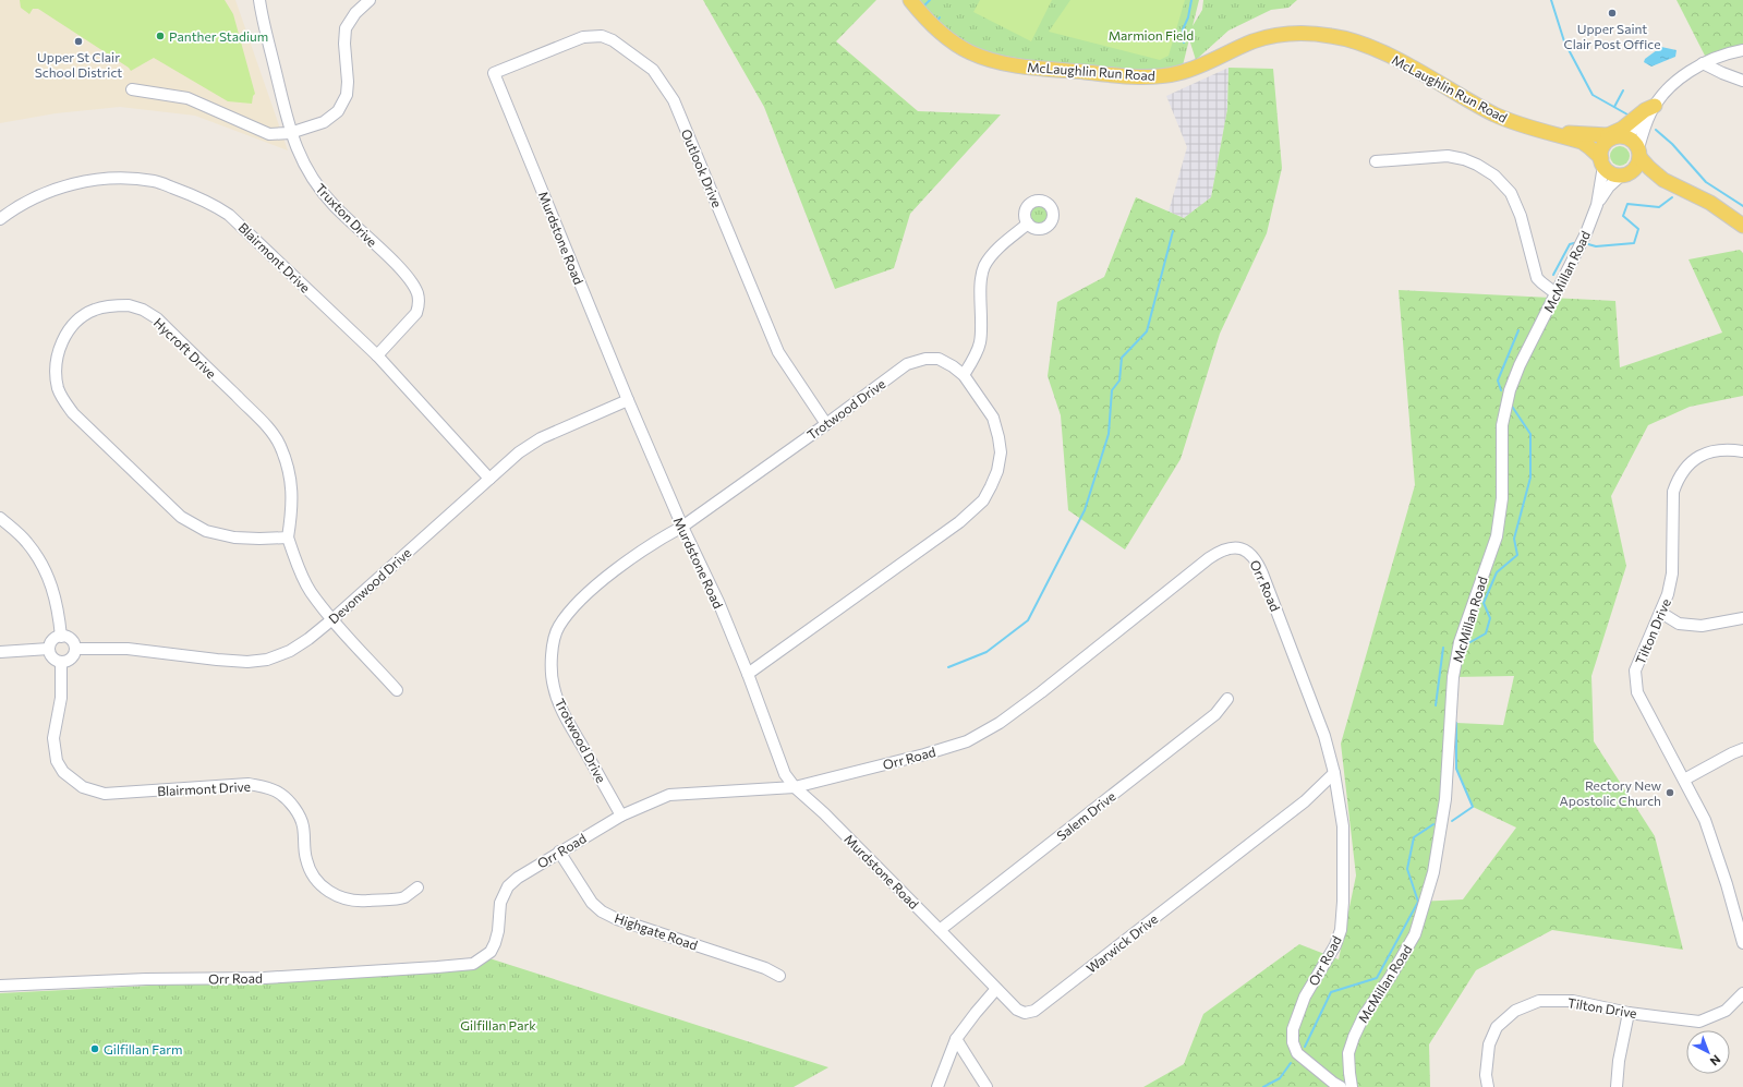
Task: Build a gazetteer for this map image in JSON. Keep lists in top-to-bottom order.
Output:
{
  "streets": {
    "main road": ["McLaughlin Run Road"],
    "street": [
      "Outlook Drive",
      "Truxton Drive",
      "Murdstone Road",
      "Blairmont Drive",
      "McMillan Road",
      "Hycroft Drive",
      "Trotwood Drive",
      "Devonwood Drive",
      "Orr Road",
      "Tilton Drive",
      "Salem Drive",
      "Highgate Road",
      "Warwick Drive"
    ]
  },
  "crossings": [
    ["McLaughlin Run Road", "McMillan Road"],
    ["Outlook Drive", "Murdstone Road"],
    ["Outlook Drive", "Trotwood Drive"],
    ["Truxton Drive", "Blairmont Drive"],
    ["Murdstone Road", "Trotwood Drive"],
    ["Murdstone Road", "Devonwood Drive"],
    ["Murdstone Road", "Orr Road"],
    ["Murdstone Road", "Salem Drive"],
    ["Murdstone Road", "Warwick Drive"],
    ["Blairmont Drive", "Devonwood Drive"],
    ["Hycroft Drive", "Devonwood Drive"],
    ["Trotwood Drive", "Orr Road"],
    ["Orr Road", "Highgate Road"],
    ["Orr Road", "Warwick Drive"]
  ],
  "parks": ["Marmion Field", "Gilfillan Park"],
  "places": [
    "Upper Saint Clair Post Office",
    "Panther Stadium",
    "Upper St Clair School District",
    "Rectory New Apostolic Church",
    "Gilfillan Farm"
  ],
  "north": "bottom right"
}
